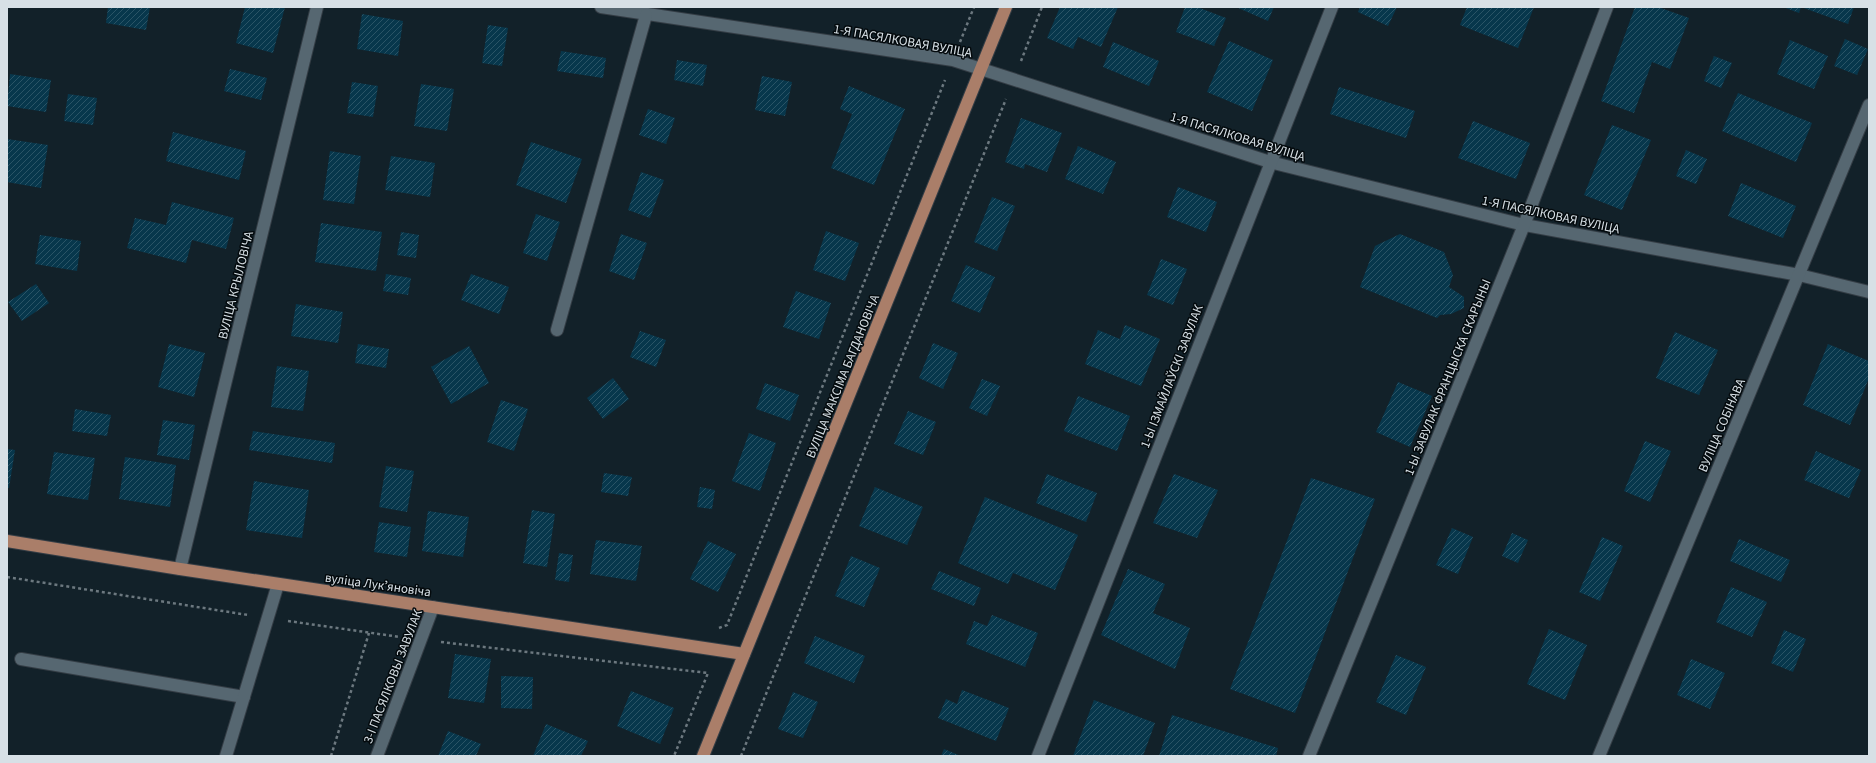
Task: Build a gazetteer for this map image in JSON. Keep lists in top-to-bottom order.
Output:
{
  "streets": {
    "main road": ["ВУЛІЦА МАКСІМА БАГДАНОВІЧА", "вуліца Лукʼяновіча"],
    "street": [
      "1-Я ПАСЯЛКОВАЯ ВУЛІЦА",
      "ВУЛІЦА КРЫЛОВІЧА",
      "1-Ы ІЗМАЙЛАЎСКІ ЗАВУЛАК",
      "1-Ы ЗАВУЛАК ФРАНЦЫСКА СКАРЫНЫ",
      "ВУЛІЦА СОБІНАВА",
      "3-І ПАСЯЛКОВЫ ЗАВУЛАК"
    ]
  },
  "crossings": [
    ["1-Я ПАСЯЛКОВАЯ ВУЛІЦА", "ВУЛІЦА МАКСІМА БАГДАНОВІЧА"],
    ["1-Я ПАСЯЛКОВАЯ ВУЛІЦА", "1-Ы ІЗМАЙЛАЎСКІ ЗАВУЛАК"],
    ["1-Я ПАСЯЛКОВАЯ ВУЛІЦА", "1-Ы ЗАВУЛАК ФРАНЦЫСКА СКАРЫНЫ"],
    ["1-Я ПАСЯЛКОВАЯ ВУЛІЦА", "ВУЛІЦА СОБІНАВА"],
    ["ВУЛІЦА КРЫЛОВІЧА", "вуліца Лукʼяновіча"],
    ["ВУЛІЦА МАКСІМА БАГДАНОВІЧА", "вуліца Лукʼяновіча"],
    ["вуліца Лукʼяновіча", "3-І ПАСЯЛКОВЫ ЗАВУЛАК"]
  ]
}
